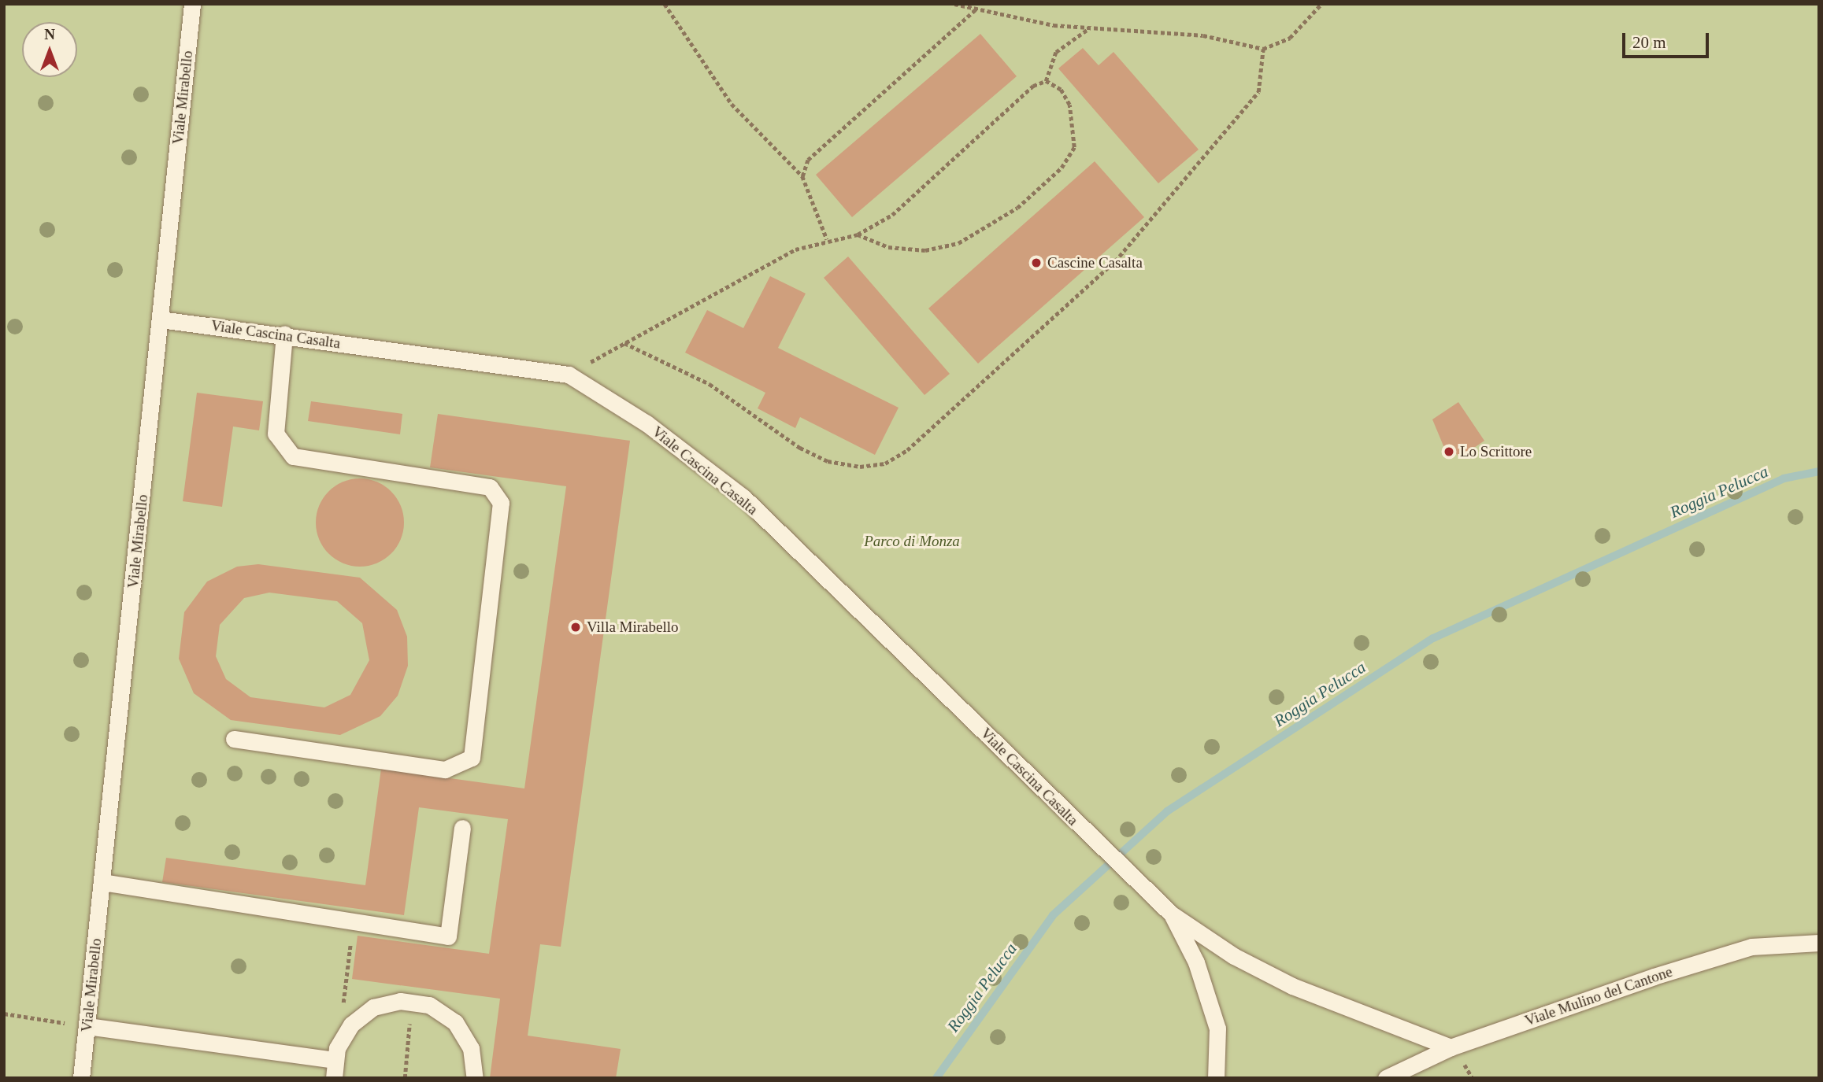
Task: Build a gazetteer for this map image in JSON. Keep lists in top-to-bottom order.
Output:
{
  "streets": {
    "lane": ["Viale Mirabello", "Viale Cascina Casalta", "Viale Mulino del Cantone"]
  },
  "crossings": [
    ["Viale Mirabello", "Viale Cascina Casalta"],
    ["Viale Cascina Casalta", "Viale Mulino del Cantone"]
  ],
  "water": ["Roggia Pelucca"],
  "parks": ["Parco di Monza"],
  "places": ["Cascine Casalta", "Lo Scrittore", "Villa Mirabello"],
  "scale_bar": "20 m",
  "north": "top"
}
